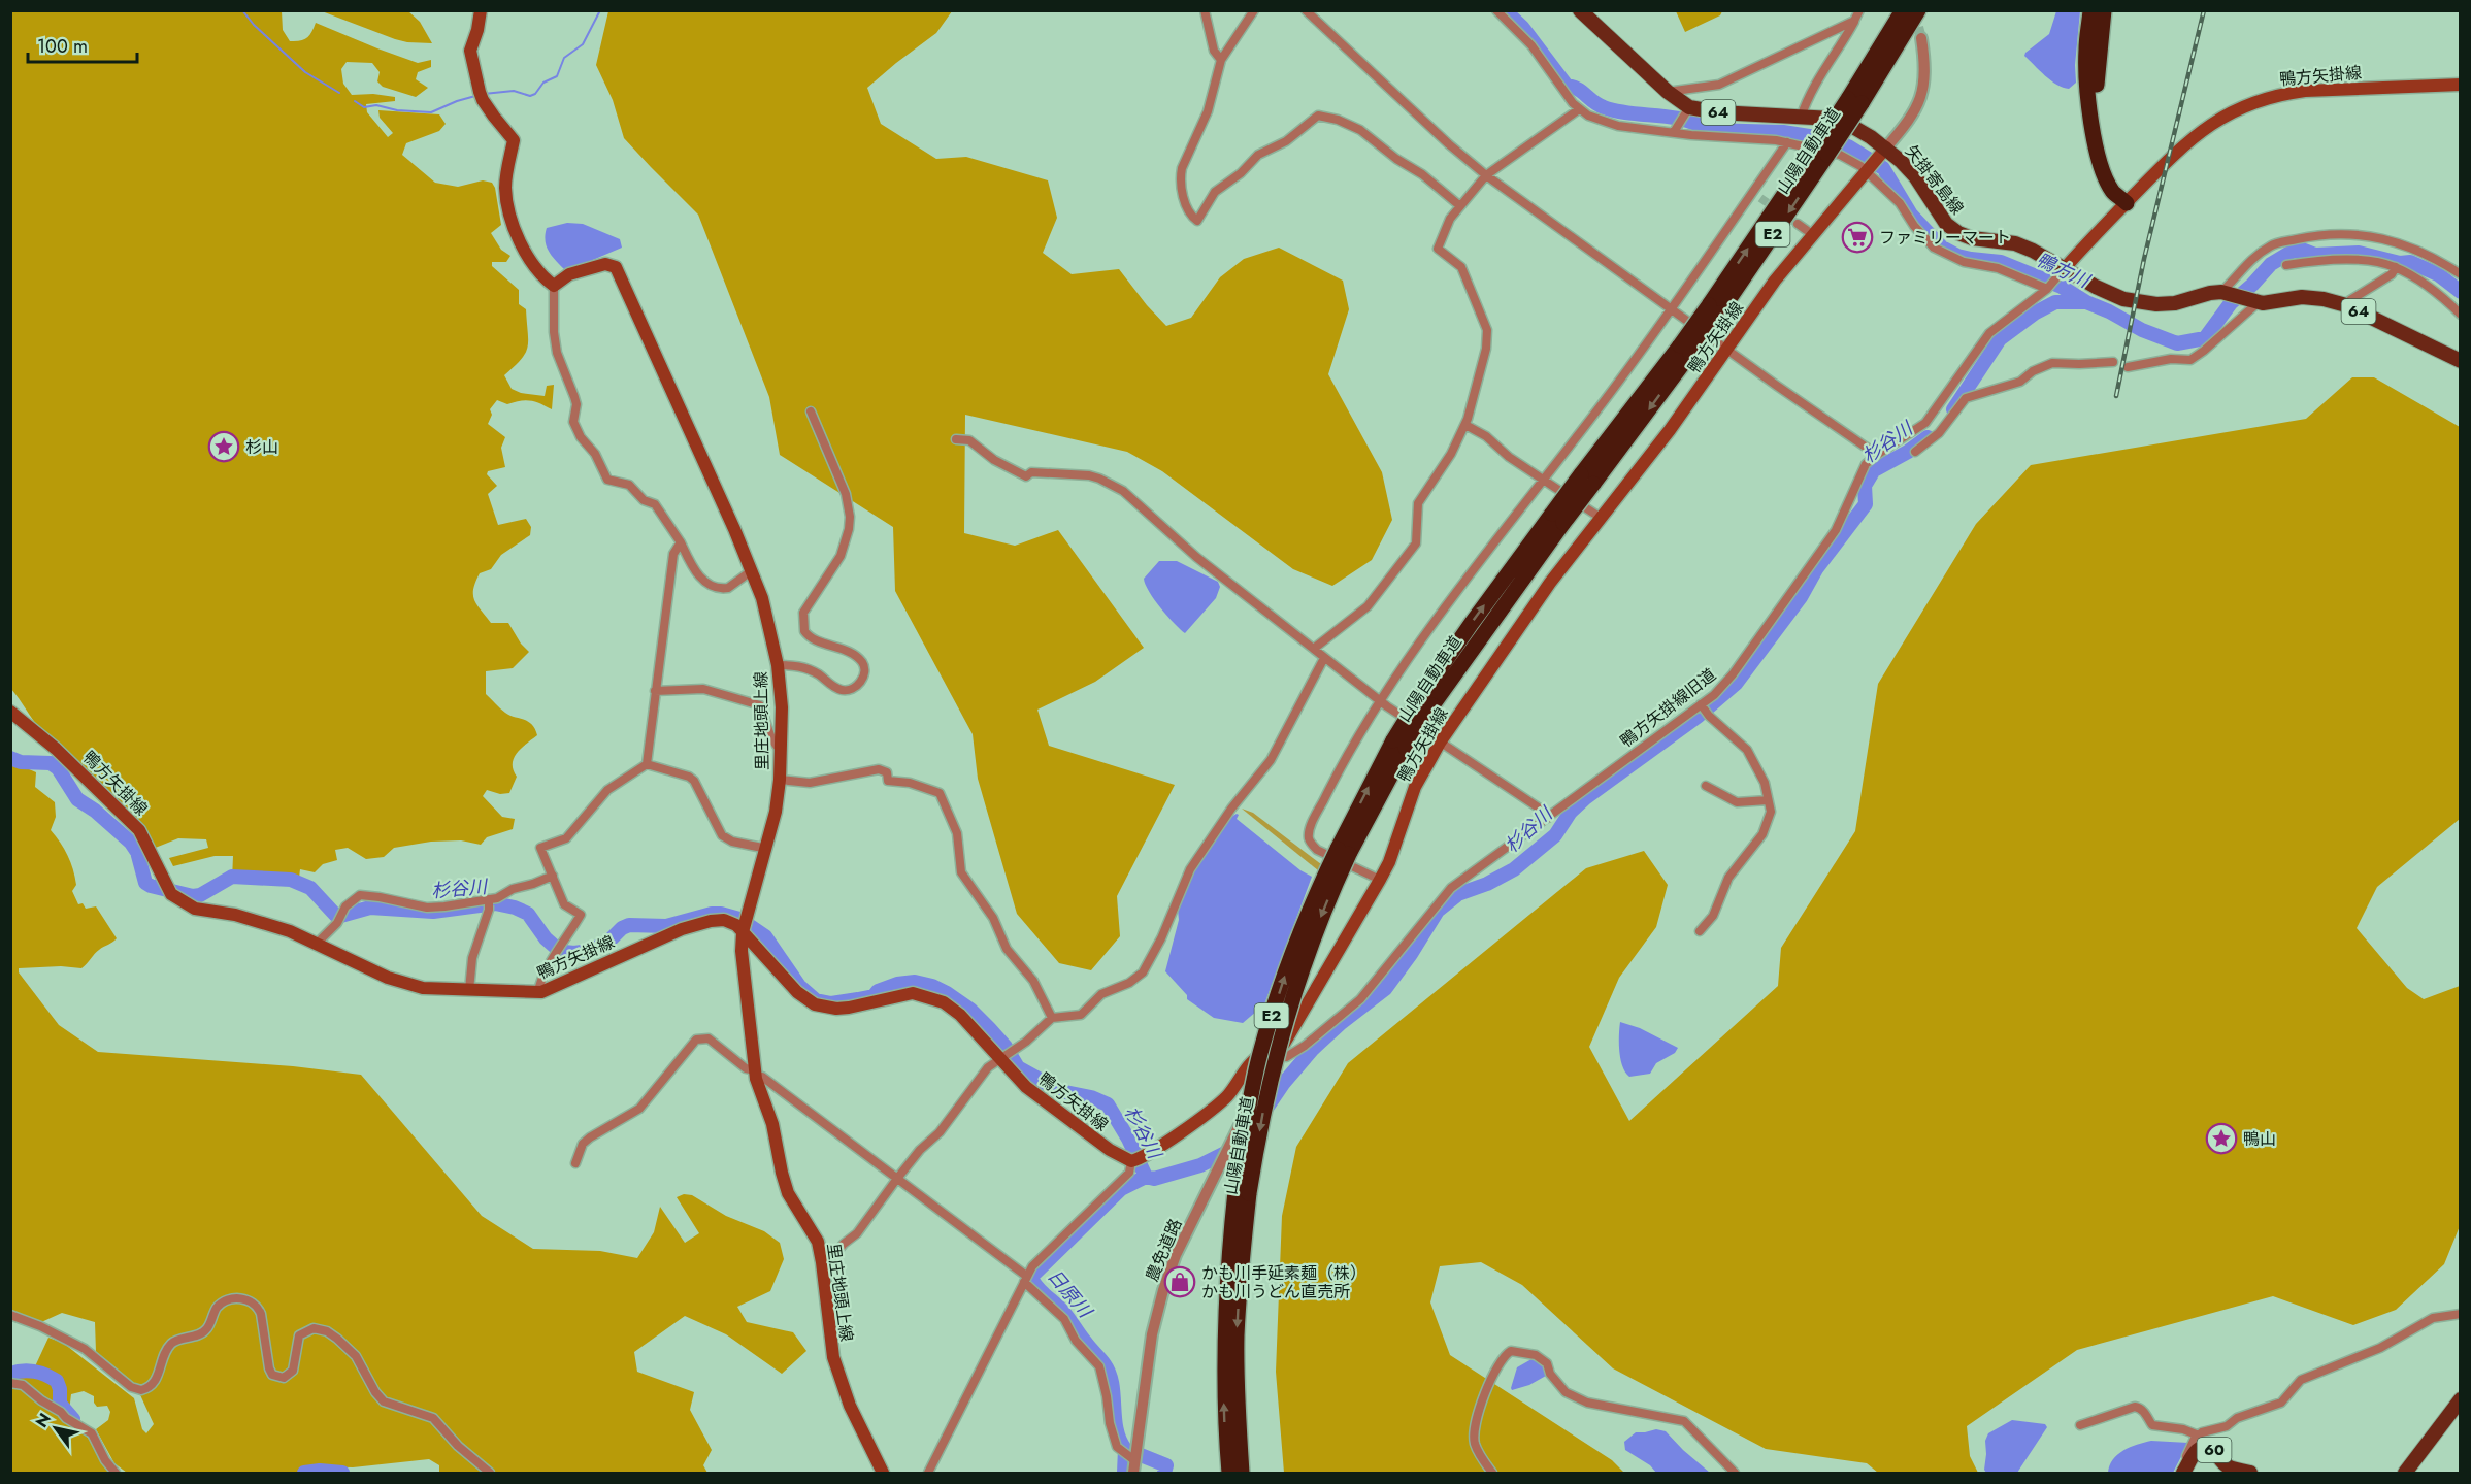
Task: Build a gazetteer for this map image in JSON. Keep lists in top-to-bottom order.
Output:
{
  "streets": {
    "highway": ["山陽自動車道", "E2"],
    "main road": [
      "鴨方矢掛線",
      "64",
      "矢掛寄島線",
      "里庄地頭上線",
      "60"
    ],
    "street": ["鴨方矢掛線旧道", "農免道路"]
  },
  "crossings": [
    ["鴨方矢掛線", "矢掛寄島線"],
    ["鴨方矢掛線", "鴨方矢掛線旧道"],
    ["鴨方矢掛線", "里庄地頭上線"],
    ["鴨方矢掛線", "農免道路"],
    ["矢掛寄島線", "鴨方矢掛線旧道"],
    ["鴨方矢掛線旧道", "農免道路"]
  ],
  "water": ["鴨方川", "杉谷川", "日原川"],
  "places": {
    "supermarket": ["ファミリーマート"],
    "place": ["杉山", "鴨山"],
    "shop": ["かも川手延素麺（株） かも川うどん直売所"]
  },
  "scale_bar": "100 m",
  "north": "top left"
}
